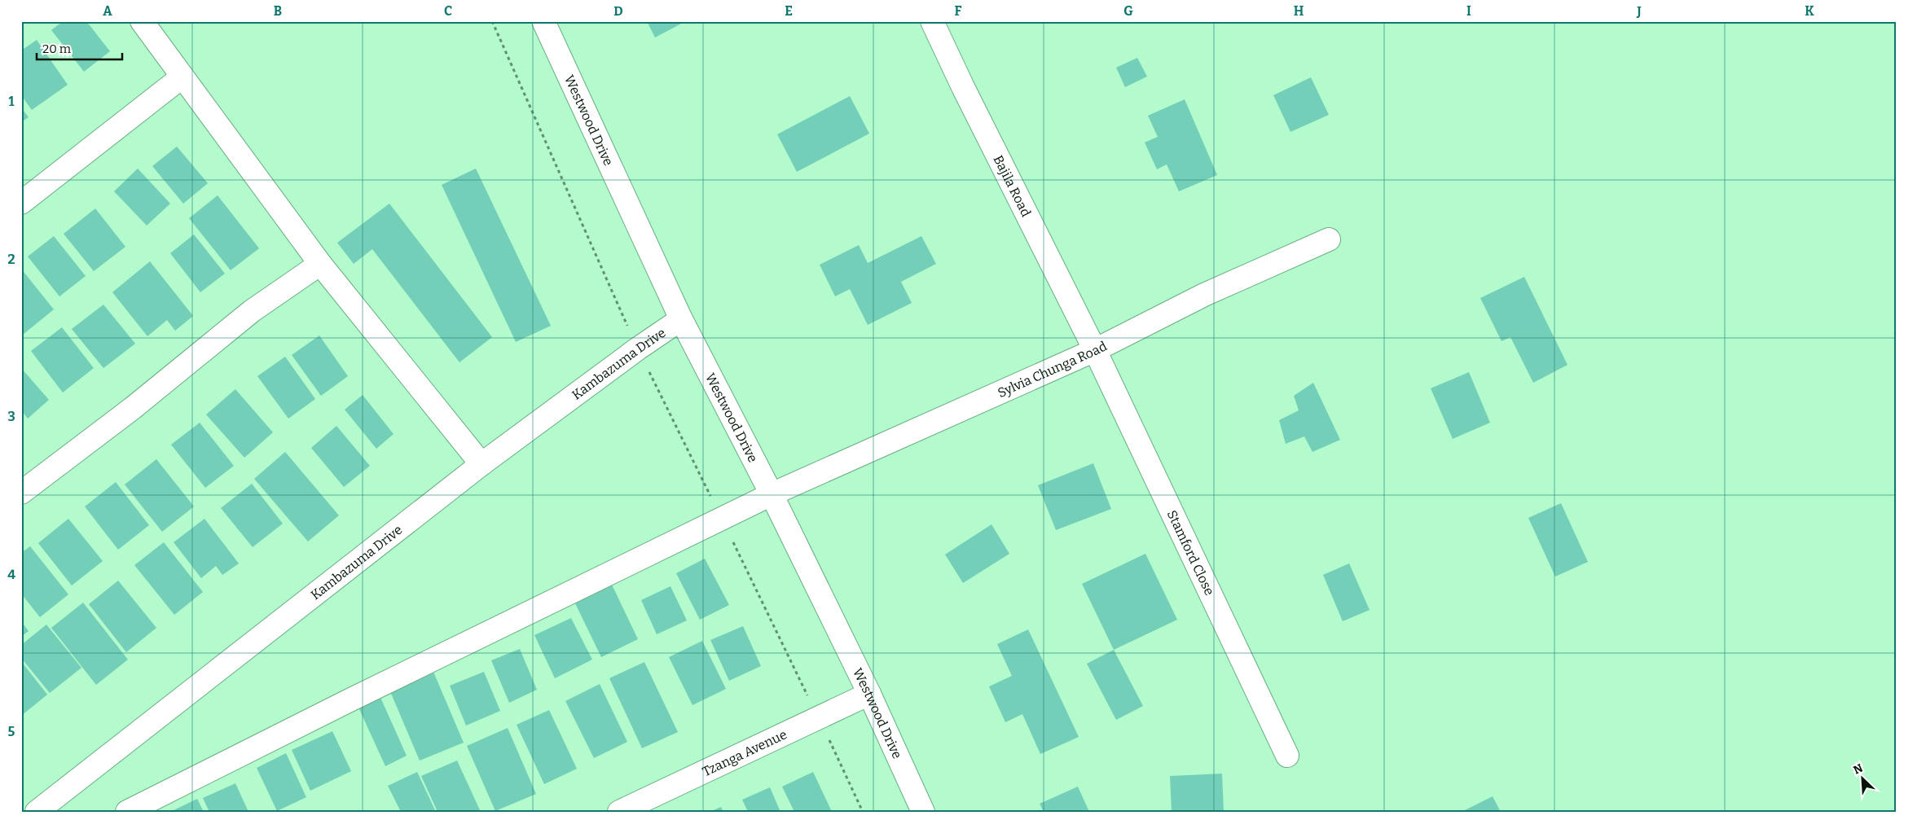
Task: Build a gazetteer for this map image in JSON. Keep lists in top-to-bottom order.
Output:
{
  "streets": {
    "street": [
      "Westwood Drive",
      "Bajila Road",
      "Kambazuma Drive",
      "Sylvia Chunga Road",
      "Stamford Close",
      "Tzanga Avenue"
    ]
  },
  "crossings": [
    ["Westwood Drive", "Kambazuma Drive"],
    ["Westwood Drive", "Sylvia Chunga Road"],
    ["Westwood Drive", "Tzanga Avenue"],
    ["Bajila Road", "Sylvia Chunga Road"],
    ["Bajila Road", "Stamford Close"],
    ["Sylvia Chunga Road", "Stamford Close"]
  ],
  "scale_bar": "20 m",
  "north": "top left",
  "grid": {
    "columns": [
      "A",
      "B",
      "C",
      "D",
      "E",
      "F",
      "G",
      "H",
      "I",
      "J",
      "K"
    ],
    "rows": [
      "1",
      "2",
      "3",
      "4",
      "5"
    ]
  }
}
